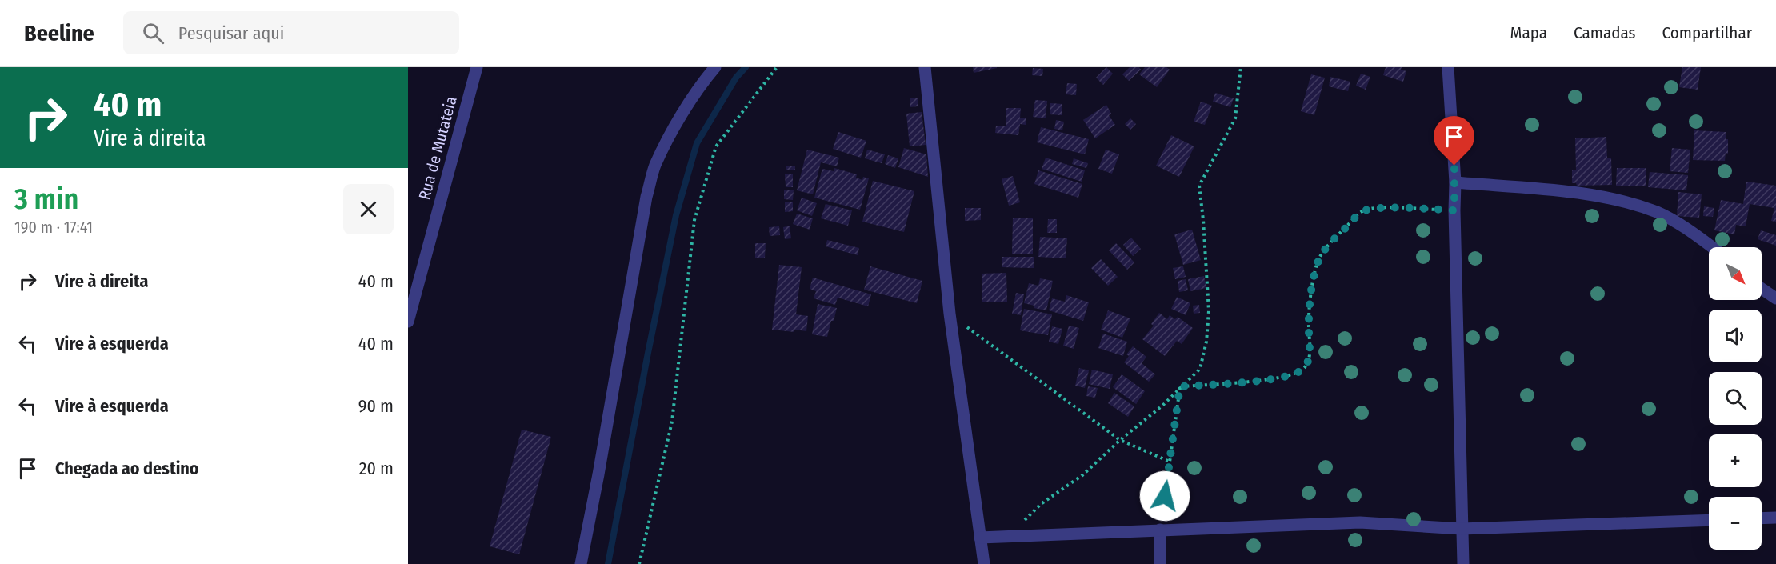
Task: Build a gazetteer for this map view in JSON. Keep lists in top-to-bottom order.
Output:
{
  "streets": {
    "street": ["Rua de Mutateia"]
  },
  "north": "bottom right",
  "page": {
    "header": "Beeline",
    "search": "Pesquisar aqui",
    "nav": ["Mapa", "Camadas", "Compartilhar"],
    "turn": ["40 m", "Vire à direita"],
    "heading": ["3 min", "190 m · 17:41"],
    "map_buttons": ["+", "−"],
    "list": [
      {
        "name": "Vire à direita",
        "value": "40 m"
      },
      {
        "name": "Vire à esquerda",
        "value": "40 m"
      },
      {
        "name": "Vire à esquerda",
        "value": "90 m"
      },
      {
        "name": "Chegada ao destino",
        "value": "20 m"
      }
    ]
  }
}
